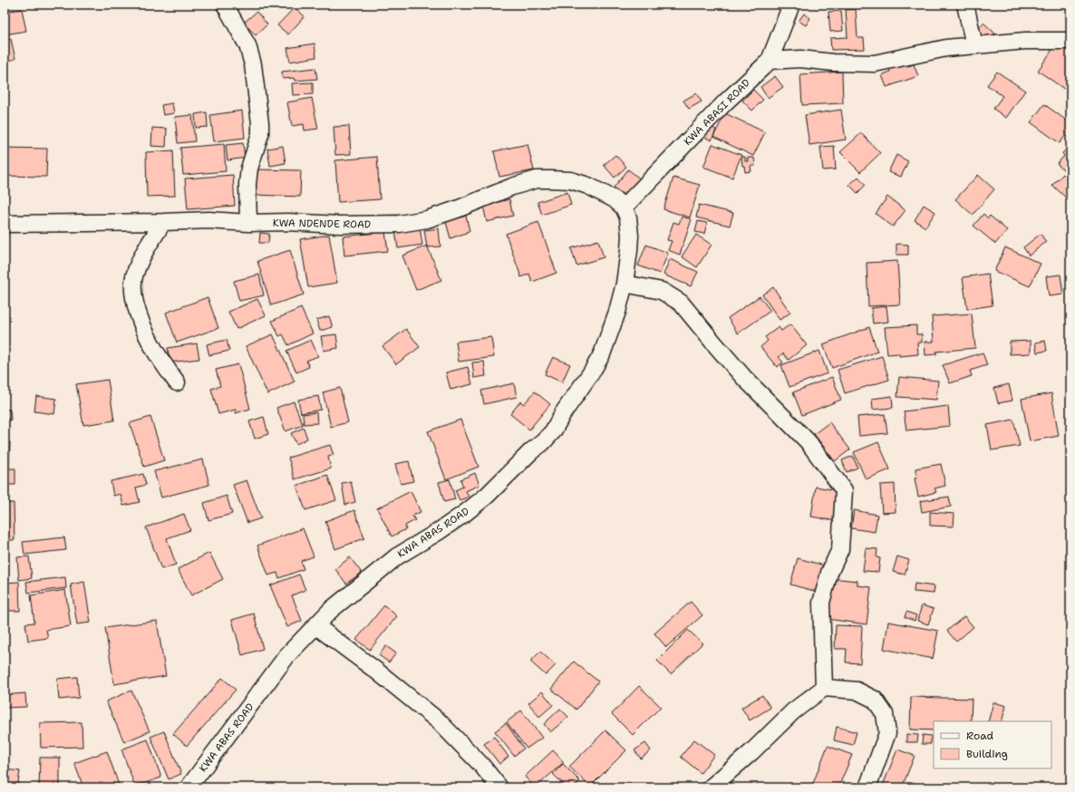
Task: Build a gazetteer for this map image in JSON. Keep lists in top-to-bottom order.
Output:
{
  "streets": {
    "street": ["KWA ABASI ROAD", "KWA NDENDE ROAD", "KWA ABAS ROAD"]
  },
  "crossings": [
    ["KWA ABASI ROAD", "KWA NDENDE ROAD"],
    ["KWA ABASI ROAD", "KWA ABAS ROAD"],
    ["KWA NDENDE ROAD", "KWA ABAS ROAD"]
  ],
  "legend": ["Road", "Building"]
}
